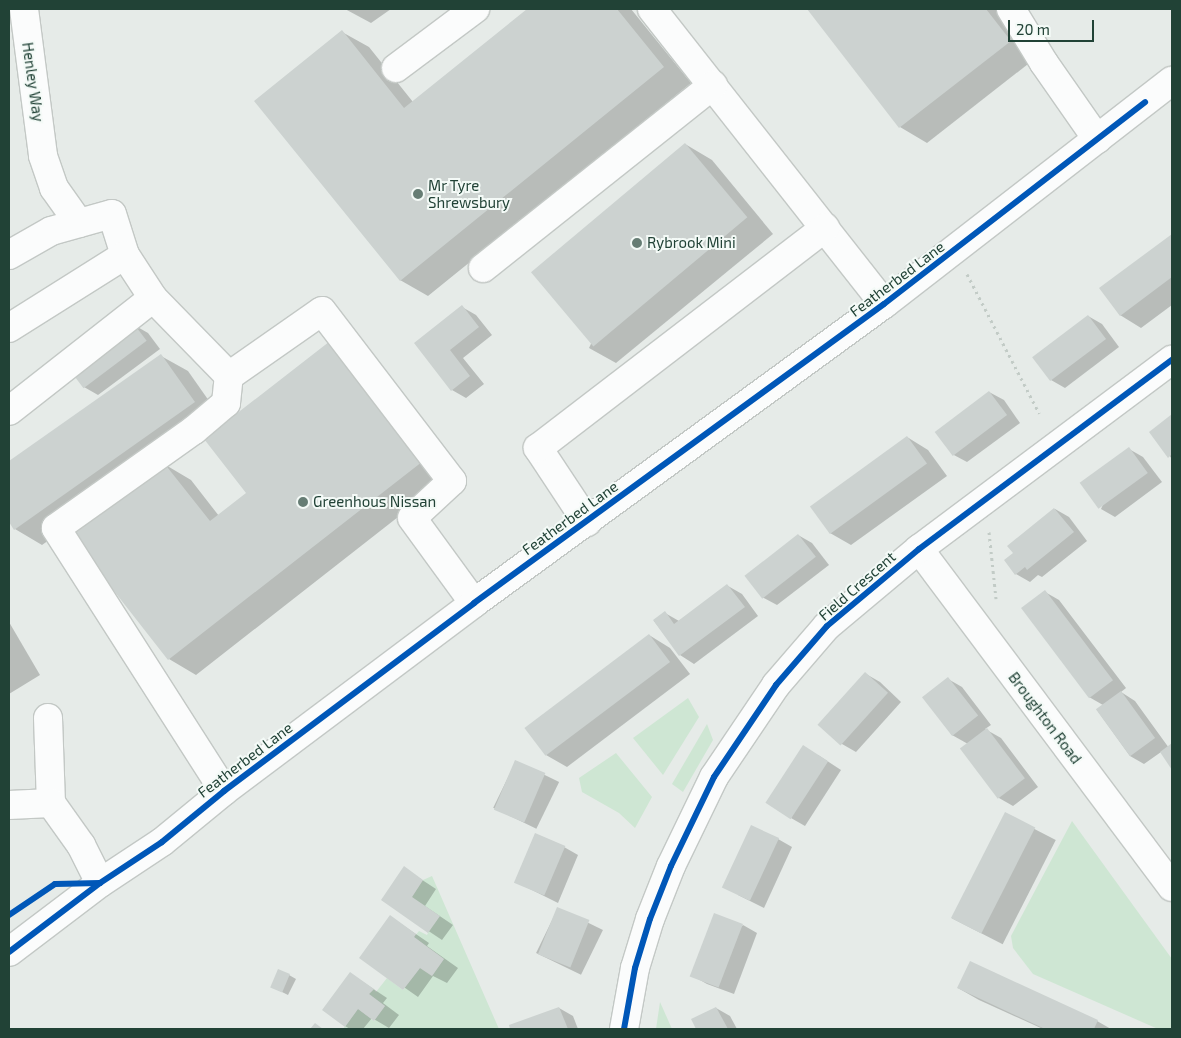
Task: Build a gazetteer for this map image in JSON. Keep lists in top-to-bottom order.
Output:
{
  "streets": {
    "street": [
      "Henley Way",
      "Featherbed Lane",
      "Field Crescent",
      "Broughton Road"
    ]
  },
  "crossings": [
    ["Field Crescent", "Broughton Road"]
  ],
  "places": ["Mr Tyre Shrewsbury", "Rybrook Mini", "Greenhous Nissan"],
  "scale_bar": "20 m"
}
